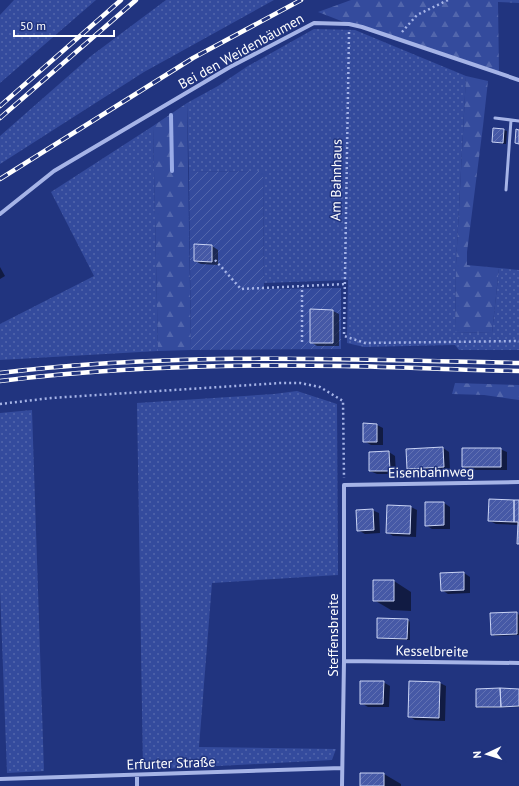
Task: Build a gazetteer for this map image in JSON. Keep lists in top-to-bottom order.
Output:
{
  "streets": {
    "street": [
      "Bei den Weidenbäumen",
      "Eisenbahnweg",
      "Steffensbreite",
      "Kesselbreite",
      "Erfurter Straße"
    ],
    "path": ["Am Bahnhaus"]
  },
  "crossings": [
    ["Bei den Weidenbäumen", "Am Bahnhaus"],
    ["Eisenbahnweg", "Steffensbreite"],
    ["Steffensbreite", "Kesselbreite"],
    ["Steffensbreite", "Erfurter Straße"]
  ],
  "scale_bar": "50 m",
  "north": "left"
}
